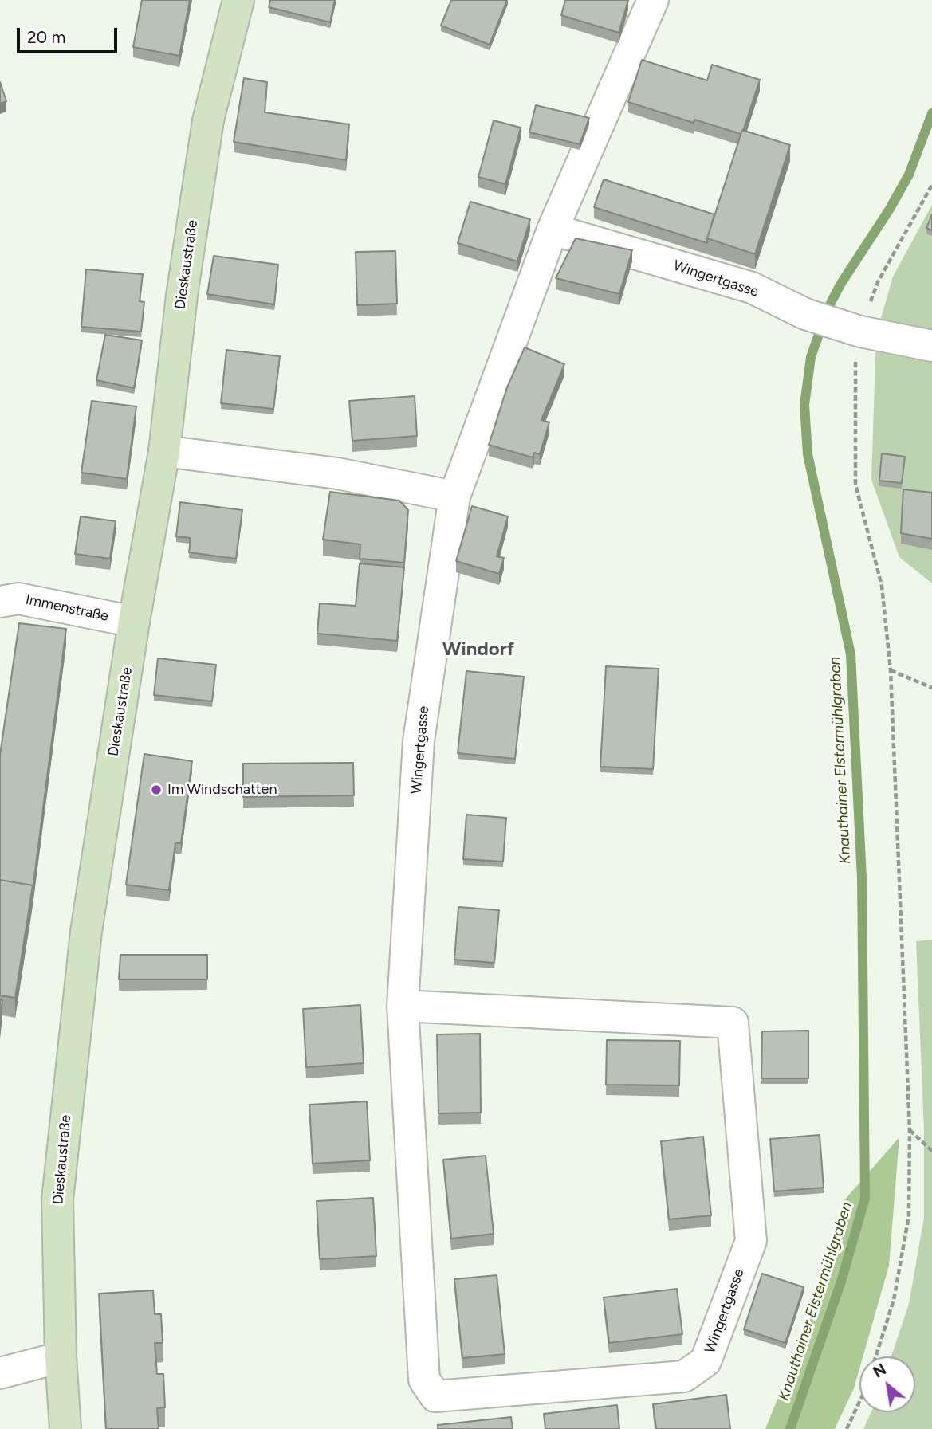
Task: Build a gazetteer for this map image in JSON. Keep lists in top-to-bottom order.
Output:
{
  "streets": {
    "main road": ["Dieskaustraße"],
    "street": ["Wingertgasse", "Immenstraße"]
  },
  "crossings": [
    ["Dieskaustraße", "Immenstraße"]
  ],
  "districts": ["Windorf"],
  "water": ["Knauthainer Elstermühlgraben"],
  "places": ["Im Windschatten"],
  "scale_bar": "20 m",
  "north": "top left"
}
